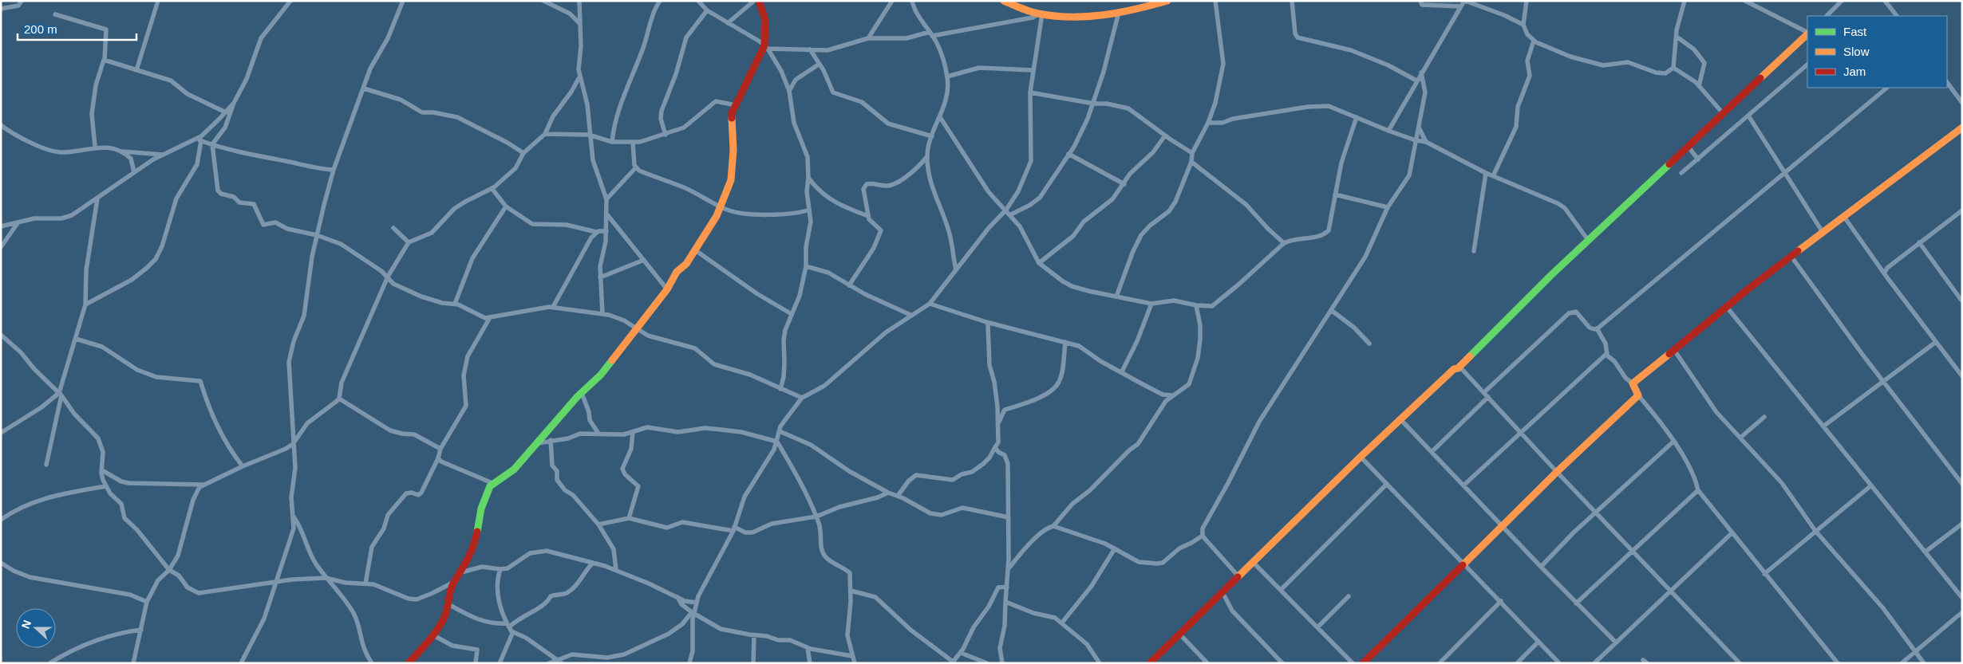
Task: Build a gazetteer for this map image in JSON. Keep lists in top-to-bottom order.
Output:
{
  "legend": ["Fast", "Slow", "Jam"],
  "scale_bar": "200 m",
  "north": "left"
}
